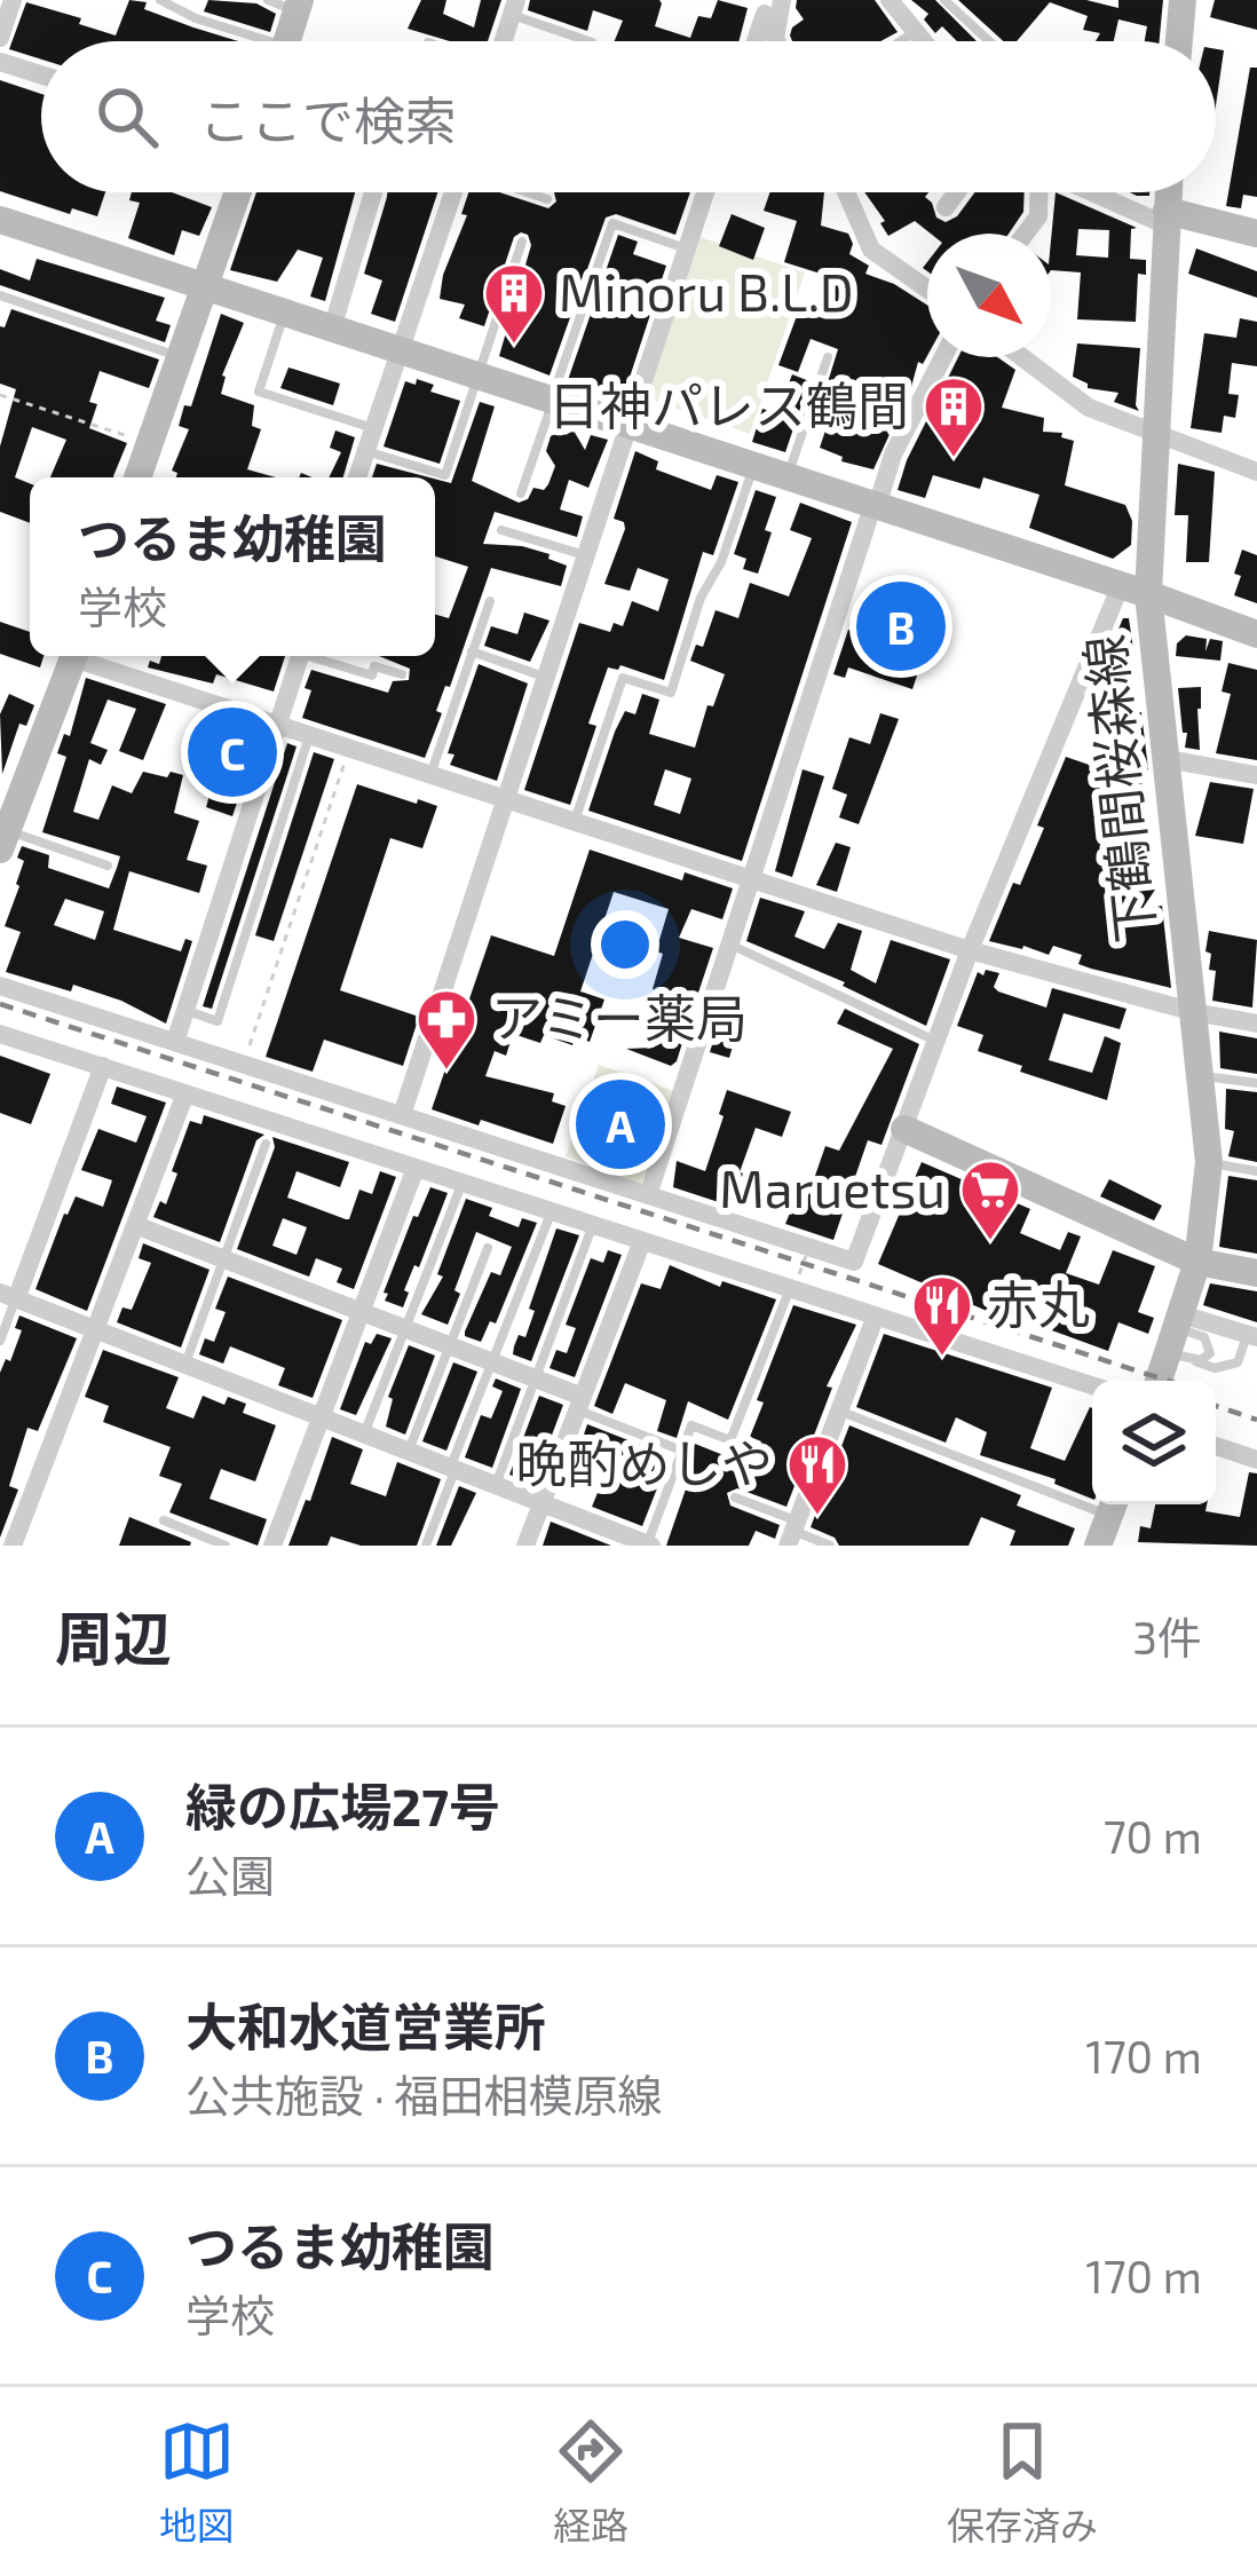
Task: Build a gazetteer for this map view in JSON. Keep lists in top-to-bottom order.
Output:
{
  "streets": {
    "street": ["下鶴間桜森線"]
  },
  "places": {
    "building": ["Minoru B.L.D", "日神パレス鶴間"],
    "pharmacy": ["アミー薬局"],
    "supermarket": ["Maruetsu"],
    "restaurant": ["赤丸", "晩酌めしや"]
  },
  "north": "bottom right",
  "page": {
    "search": "ここで検索",
    "popup": ["つるま幼稚園", "学校"],
    "pins": ["B", "C", "A"],
    "heading": ["周辺", "3件"],
    "list": [
      {
        "mark": "A",
        "name": "緑の広場27号",
        "note": "公園",
        "value": "70 m"
      },
      {
        "mark": "B",
        "name": "大和水道営業所",
        "note": "公共施設 · 福田相模原線",
        "value": "170 m"
      },
      {
        "mark": "C",
        "name": "つるま幼稚園",
        "note": "学校",
        "value": "170 m"
      }
    ],
    "nav": ["地図", "経路", "保存済み"]
  }
}
